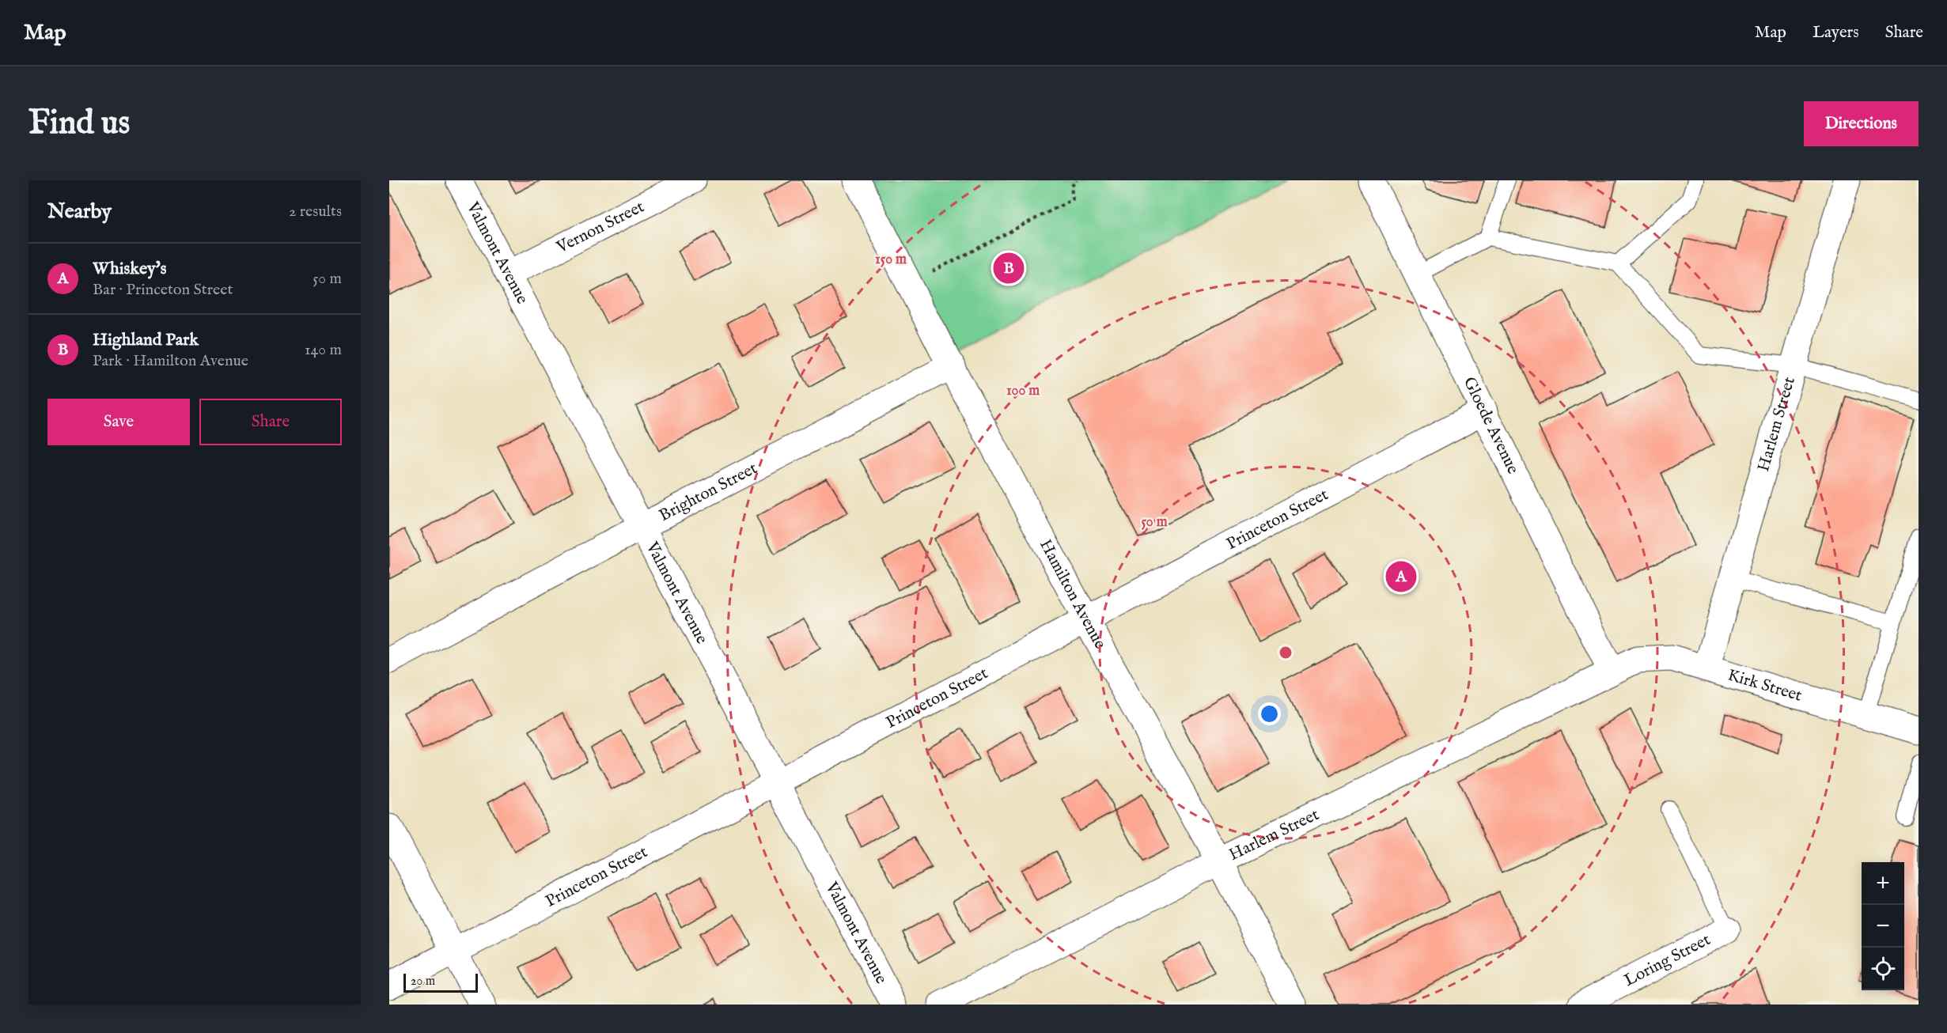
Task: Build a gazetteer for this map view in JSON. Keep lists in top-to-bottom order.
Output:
{
  "streets": {
    "street": [
      "Vernon Street",
      "Valmont Avenue",
      "Harlem Street",
      "Gloede Avenue",
      "Brighton Street",
      "Princeton Street",
      "Hamilton Avenue",
      "Kirk Street",
      "Loring Street"
    ]
  },
  "crossings": [
    ["Vernon Street", "Valmont Avenue"],
    ["Valmont Avenue", "Brighton Street"],
    ["Valmont Avenue", "Princeton Street"],
    ["Harlem Street", "Gloede Avenue"],
    ["Harlem Street", "Hamilton Avenue"],
    ["Harlem Street", "Kirk Street"],
    ["Gloede Avenue", "Princeton Street"],
    ["Gloede Avenue", "Kirk Street"],
    ["Brighton Street", "Hamilton Avenue"],
    ["Princeton Street", "Hamilton Avenue"]
  ],
  "scale_bar": "20 m",
  "page": {
    "header": "Map",
    "nav": ["Map", "Layers", "Share"],
    "buttons": [
      "Directions",
      ["Save", "Share"]
    ],
    "title": "Find us",
    "heading": ["Nearby", "2 results"],
    "list": [
      {
        "mark": "A",
        "name": "Whiskey's",
        "note": "Bar · Princeton Street",
        "value": "50 m"
      },
      {
        "mark": "B",
        "name": "Highland Park",
        "note": "Park · Hamilton Avenue",
        "value": "140 m"
      }
    ],
    "pins": ["B", "A"],
    "map_buttons": ["+", "−"],
    "scale": "20 m"
  },
  "rings": ["150 m", "100 m", "50 m"]
}
